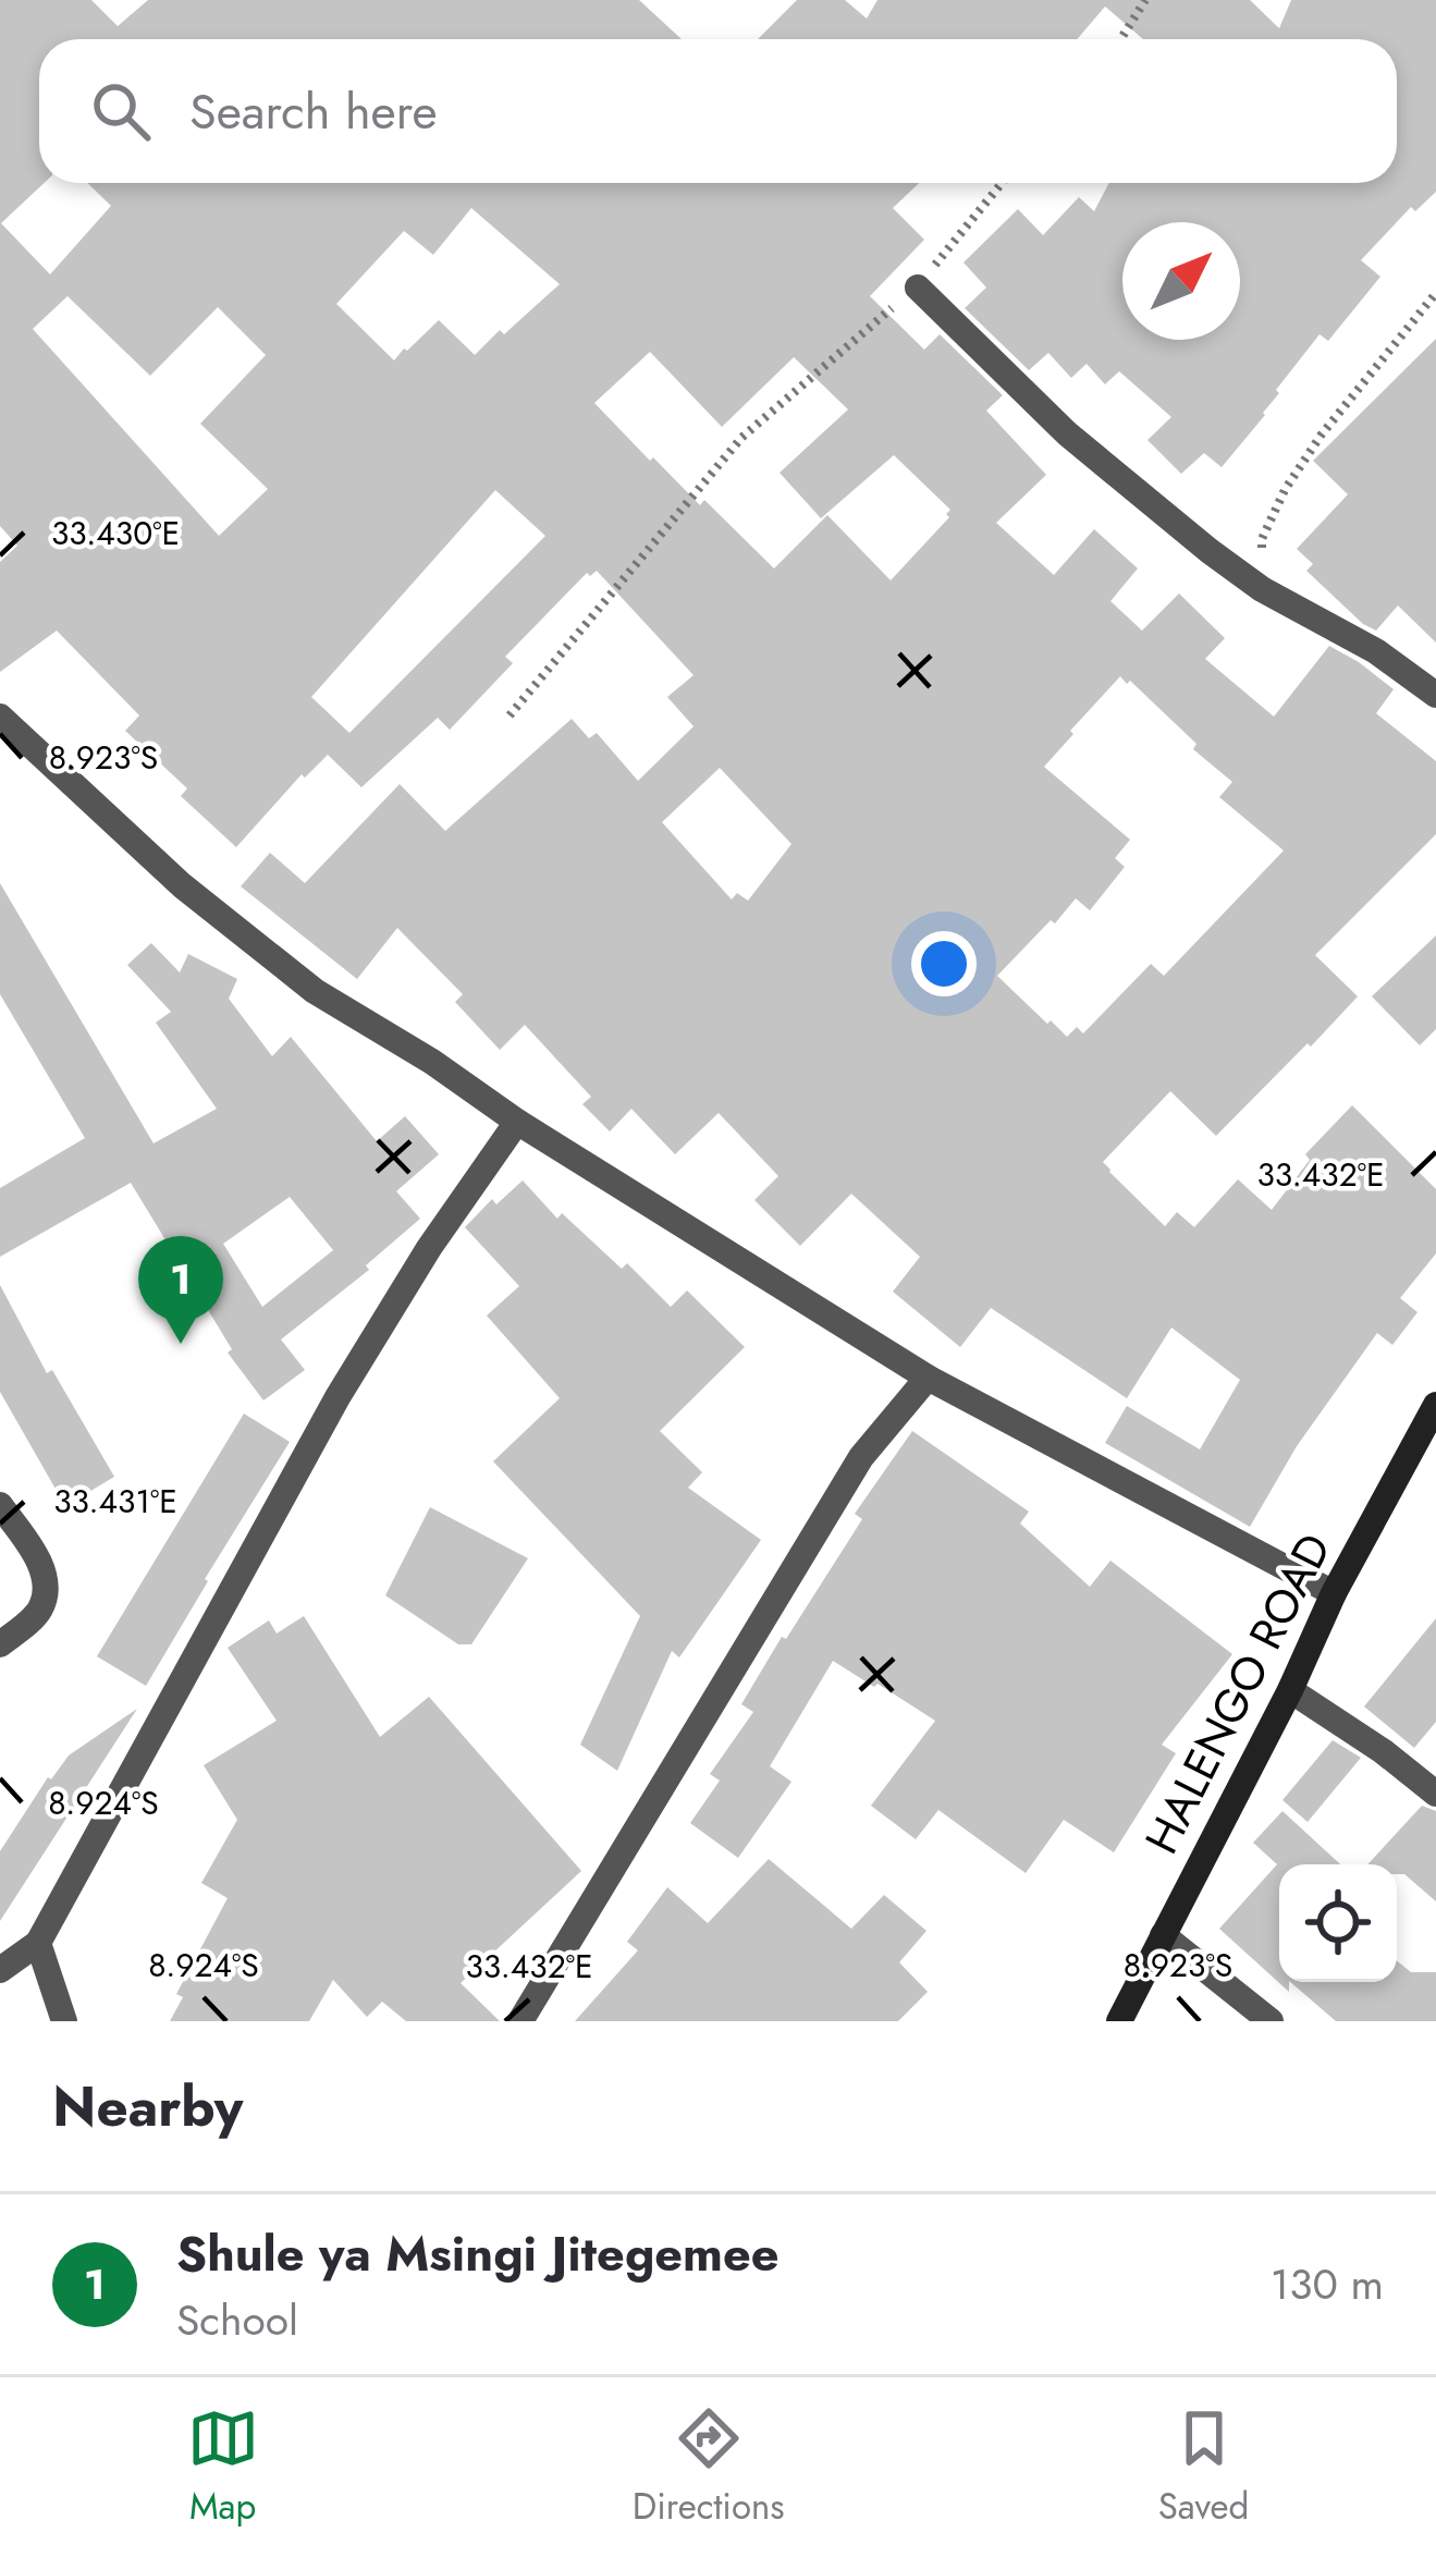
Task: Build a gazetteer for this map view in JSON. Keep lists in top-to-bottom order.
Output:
{
  "streets": {
    "street": ["HALENGO ROAD"]
  },
  "north": "top right",
  "page": {
    "search": "Search here",
    "pins": "1",
    "heading": "Nearby",
    "list": [
      {
        "mark": "1",
        "name": "Shule ya Msingi Jitegemee",
        "note": "School",
        "value": "130 m"
      }
    ],
    "nav": ["Map", "Directions", "Saved"]
  },
  "coordinates": [
    "33.430°E",
    "8.923°S",
    "33.432°E",
    "33.431°E",
    "8.924°S"
  ]
}
